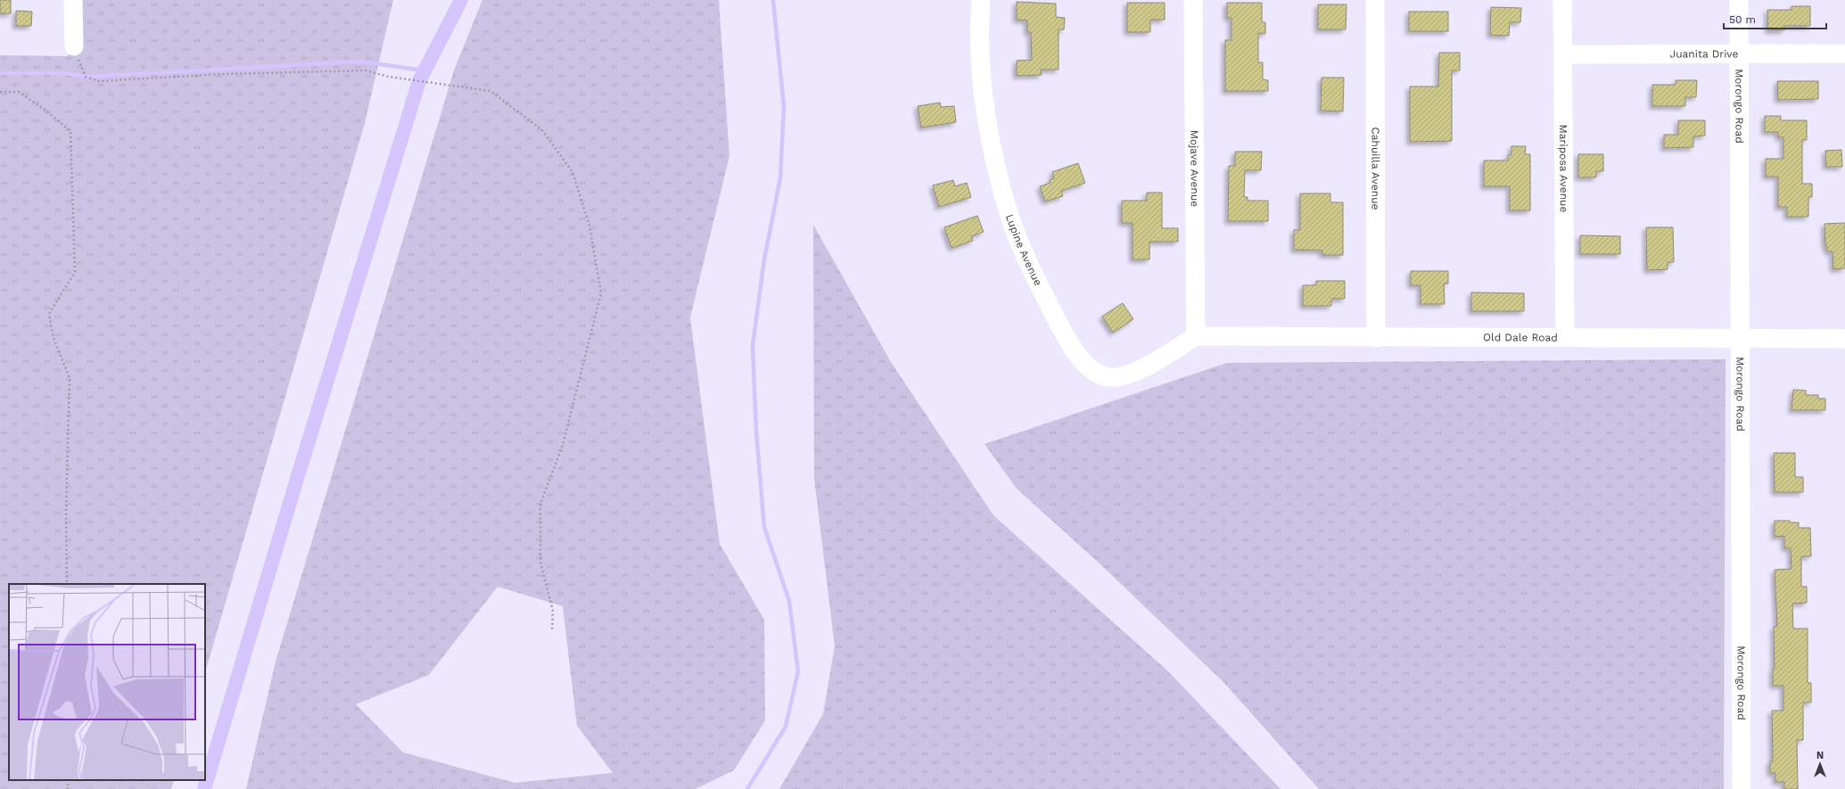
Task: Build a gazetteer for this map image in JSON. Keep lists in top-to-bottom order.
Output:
{
  "streets": {
    "street": [
      "Juanita Drive",
      "Morongo Road",
      "Mojave Avenue",
      "Cahuilla Avenue",
      "Mariposa Avenue",
      "Lupine Avenue",
      "Old Dale Road"
    ]
  },
  "crossings": [
    ["Juanita Drive", "Morongo Road"],
    ["Juanita Drive", "Mariposa Avenue"],
    ["Morongo Road", "Old Dale Road"],
    ["Mojave Avenue", "Lupine Avenue"],
    ["Mojave Avenue", "Old Dale Road"],
    ["Cahuilla Avenue", "Old Dale Road"],
    ["Mariposa Avenue", "Old Dale Road"],
    ["Lupine Avenue", "Old Dale Road"]
  ],
  "scale_bar": "50 m",
  "north": "top"
}
